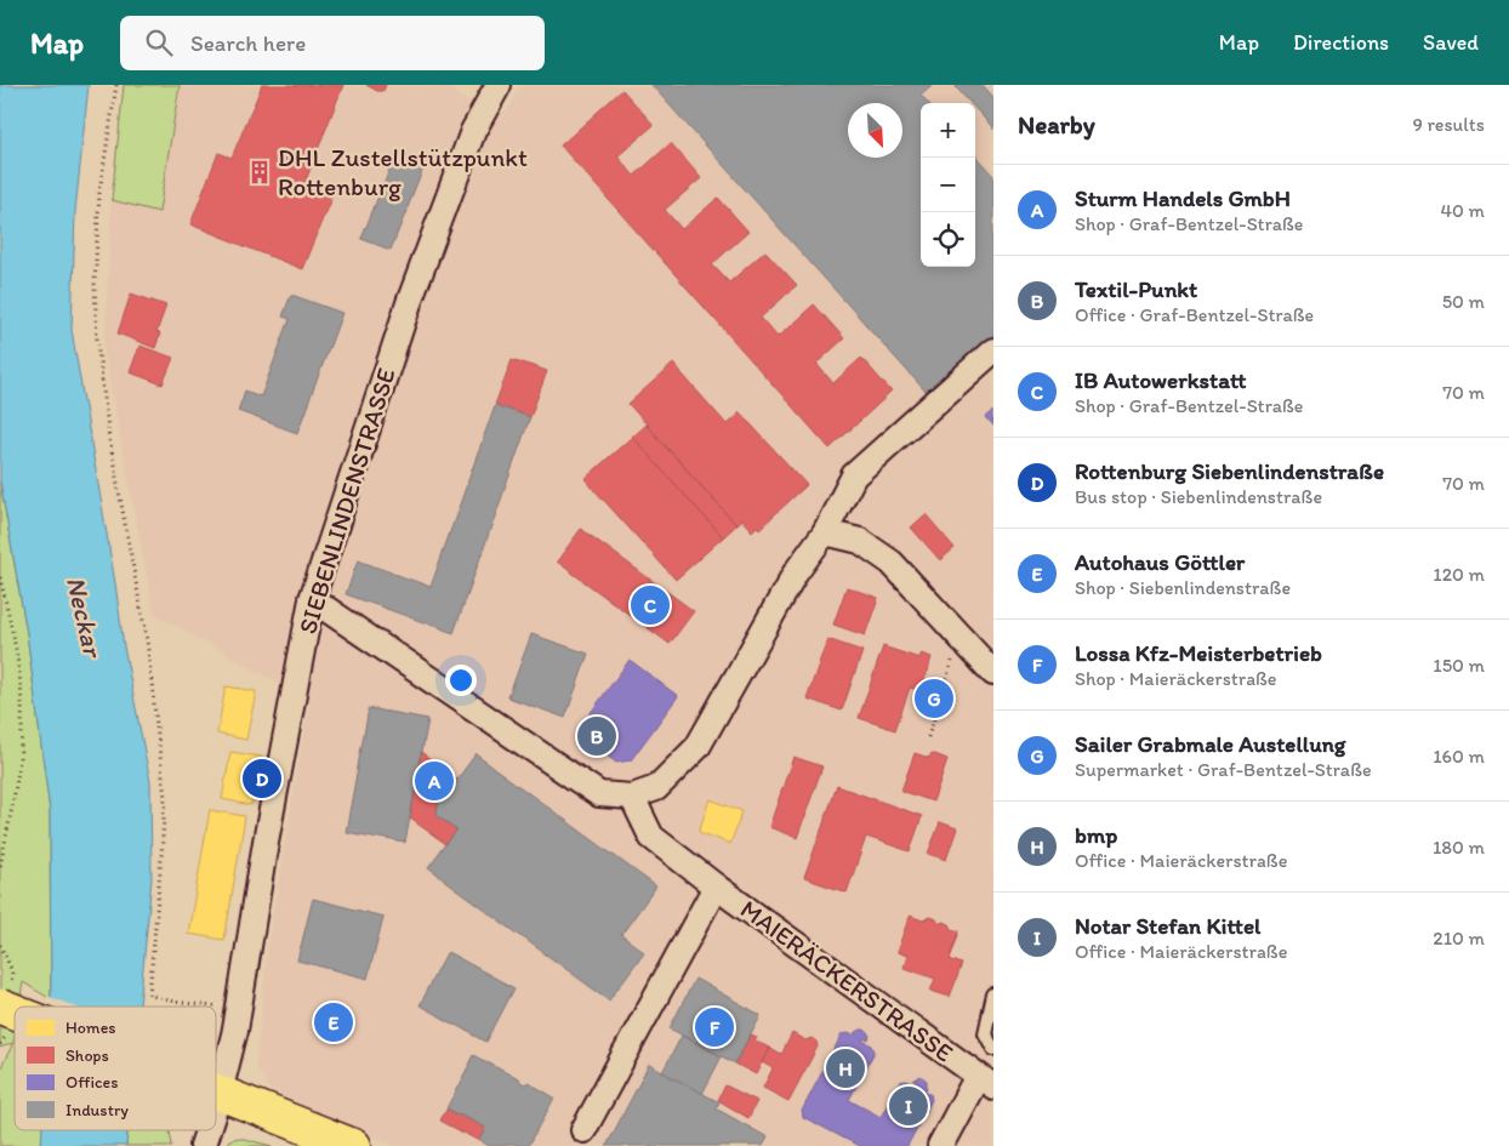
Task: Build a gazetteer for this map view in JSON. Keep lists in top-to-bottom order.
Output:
{
  "streets": {
    "street": ["SIEBENLINDENSTRASSE", "MAIERÄCKERSTRASSE"]
  },
  "water": ["Neckar"],
  "places": {
    "building": ["DHL Zustellstützpunkt Rottenburg"]
  },
  "legend": [
    "Homes",
    "Shops",
    "Offices",
    "Industry"
  ],
  "north": "bottom right",
  "page": {
    "header": "Map",
    "search": "Search here",
    "nav": ["Map", "Directions", "Saved"],
    "heading": ["Nearby", "9 results"],
    "map_buttons": ["+", "−"],
    "list": [
      {
        "mark": "A",
        "name": "Sturm Handels GmbH",
        "note": "Shop · Graf-Bentzel-Straße",
        "value": "40 m"
      },
      {
        "mark": "B",
        "name": "Textil-Punkt",
        "note": "Office · Graf-Bentzel-Straße",
        "value": "50 m"
      },
      {
        "mark": "C",
        "name": "IB Autowerkstatt",
        "note": "Shop · Graf-Bentzel-Straße",
        "value": "70 m"
      },
      {
        "mark": "D",
        "name": "Rottenburg Siebenlindenstraße",
        "note": "Bus stop · Siebenlindenstraße",
        "value": "70 m"
      },
      {
        "mark": "E",
        "name": "Autohaus Göttler",
        "note": "Shop · Siebenlindenstraße",
        "value": "120 m"
      },
      {
        "mark": "F",
        "name": "Lossa Kfz-Meisterbetrieb",
        "note": "Shop · Maieräckerstraße",
        "value": "150 m"
      },
      {
        "mark": "G",
        "name": "Sailer Grabmale Austellung",
        "note": "Supermarket · Graf-Bentzel-Straße",
        "value": "160 m"
      },
      {
        "mark": "H",
        "name": "bmp",
        "note": "Office · Maieräckerstraße",
        "value": "180 m"
      },
      {
        "mark": "I",
        "name": "Notar Stefan Kittel",
        "note": "Office · Maieräckerstraße",
        "value": "210 m"
      }
    ],
    "pins": [
      "C",
      "G",
      "B",
      "D",
      "A",
      "E",
      "F",
      "H",
      "I"
    ]
  }
}
